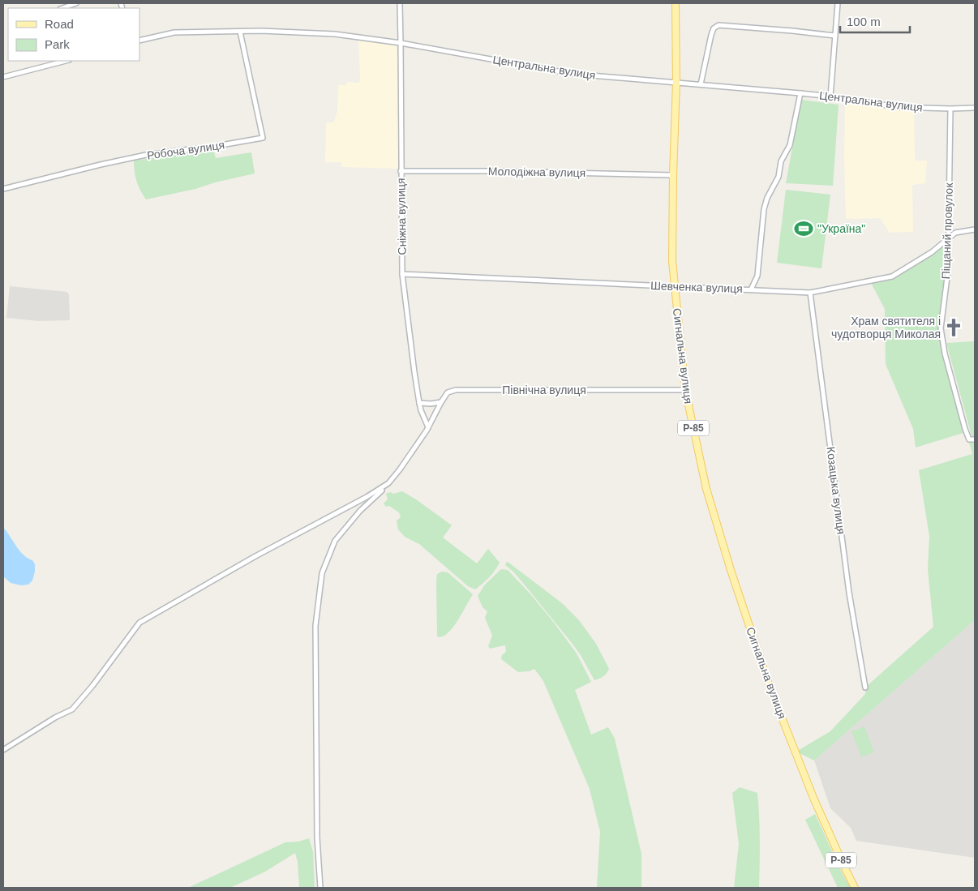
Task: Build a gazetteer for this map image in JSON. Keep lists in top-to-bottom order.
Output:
{
  "streets": {
    "main road": ["Сигнальна вулиця", "Р-85"],
    "street": [
      "Центральна вулиця",
      "Робоча вулиця",
      "Молодіжна вулиця",
      "Сніжна вулиця",
      "Піщаний провулок",
      "Шевченка вулиця",
      "Північна вулиця",
      "Козацька вулиця"
    ]
  },
  "crossings": [
    ["Центральна вулиця", "Робоча вулиця"],
    ["Центральна вулиця", "Сніжна вулиця"],
    ["Центральна вулиця", "Піщаний провулок"],
    ["Центральна вулиця", "Сигнальна вулиця"],
    ["Молодіжна вулиця", "Сніжна вулиця"],
    ["Молодіжна вулиця", "Сигнальна вулиця"],
    ["Сніжна вулиця", "Шевченка вулиця"],
    ["Сніжна вулиця", "Північна вулиця"],
    ["Піщаний провулок", "Шевченка вулиця"],
    ["Шевченка вулиця", "Сигнальна вулиця"],
    ["Шевченка вулиця", "Козацька вулиця"],
    ["Сигнальна вулиця", "Північна вулиця"]
  ],
  "places": {
    "sports": ["\"Україна\""],
    "church": ["Храм святителя і чудотворця Миколая"]
  },
  "legend": ["Road", "Park"],
  "scale_bar": "100 m"
}
